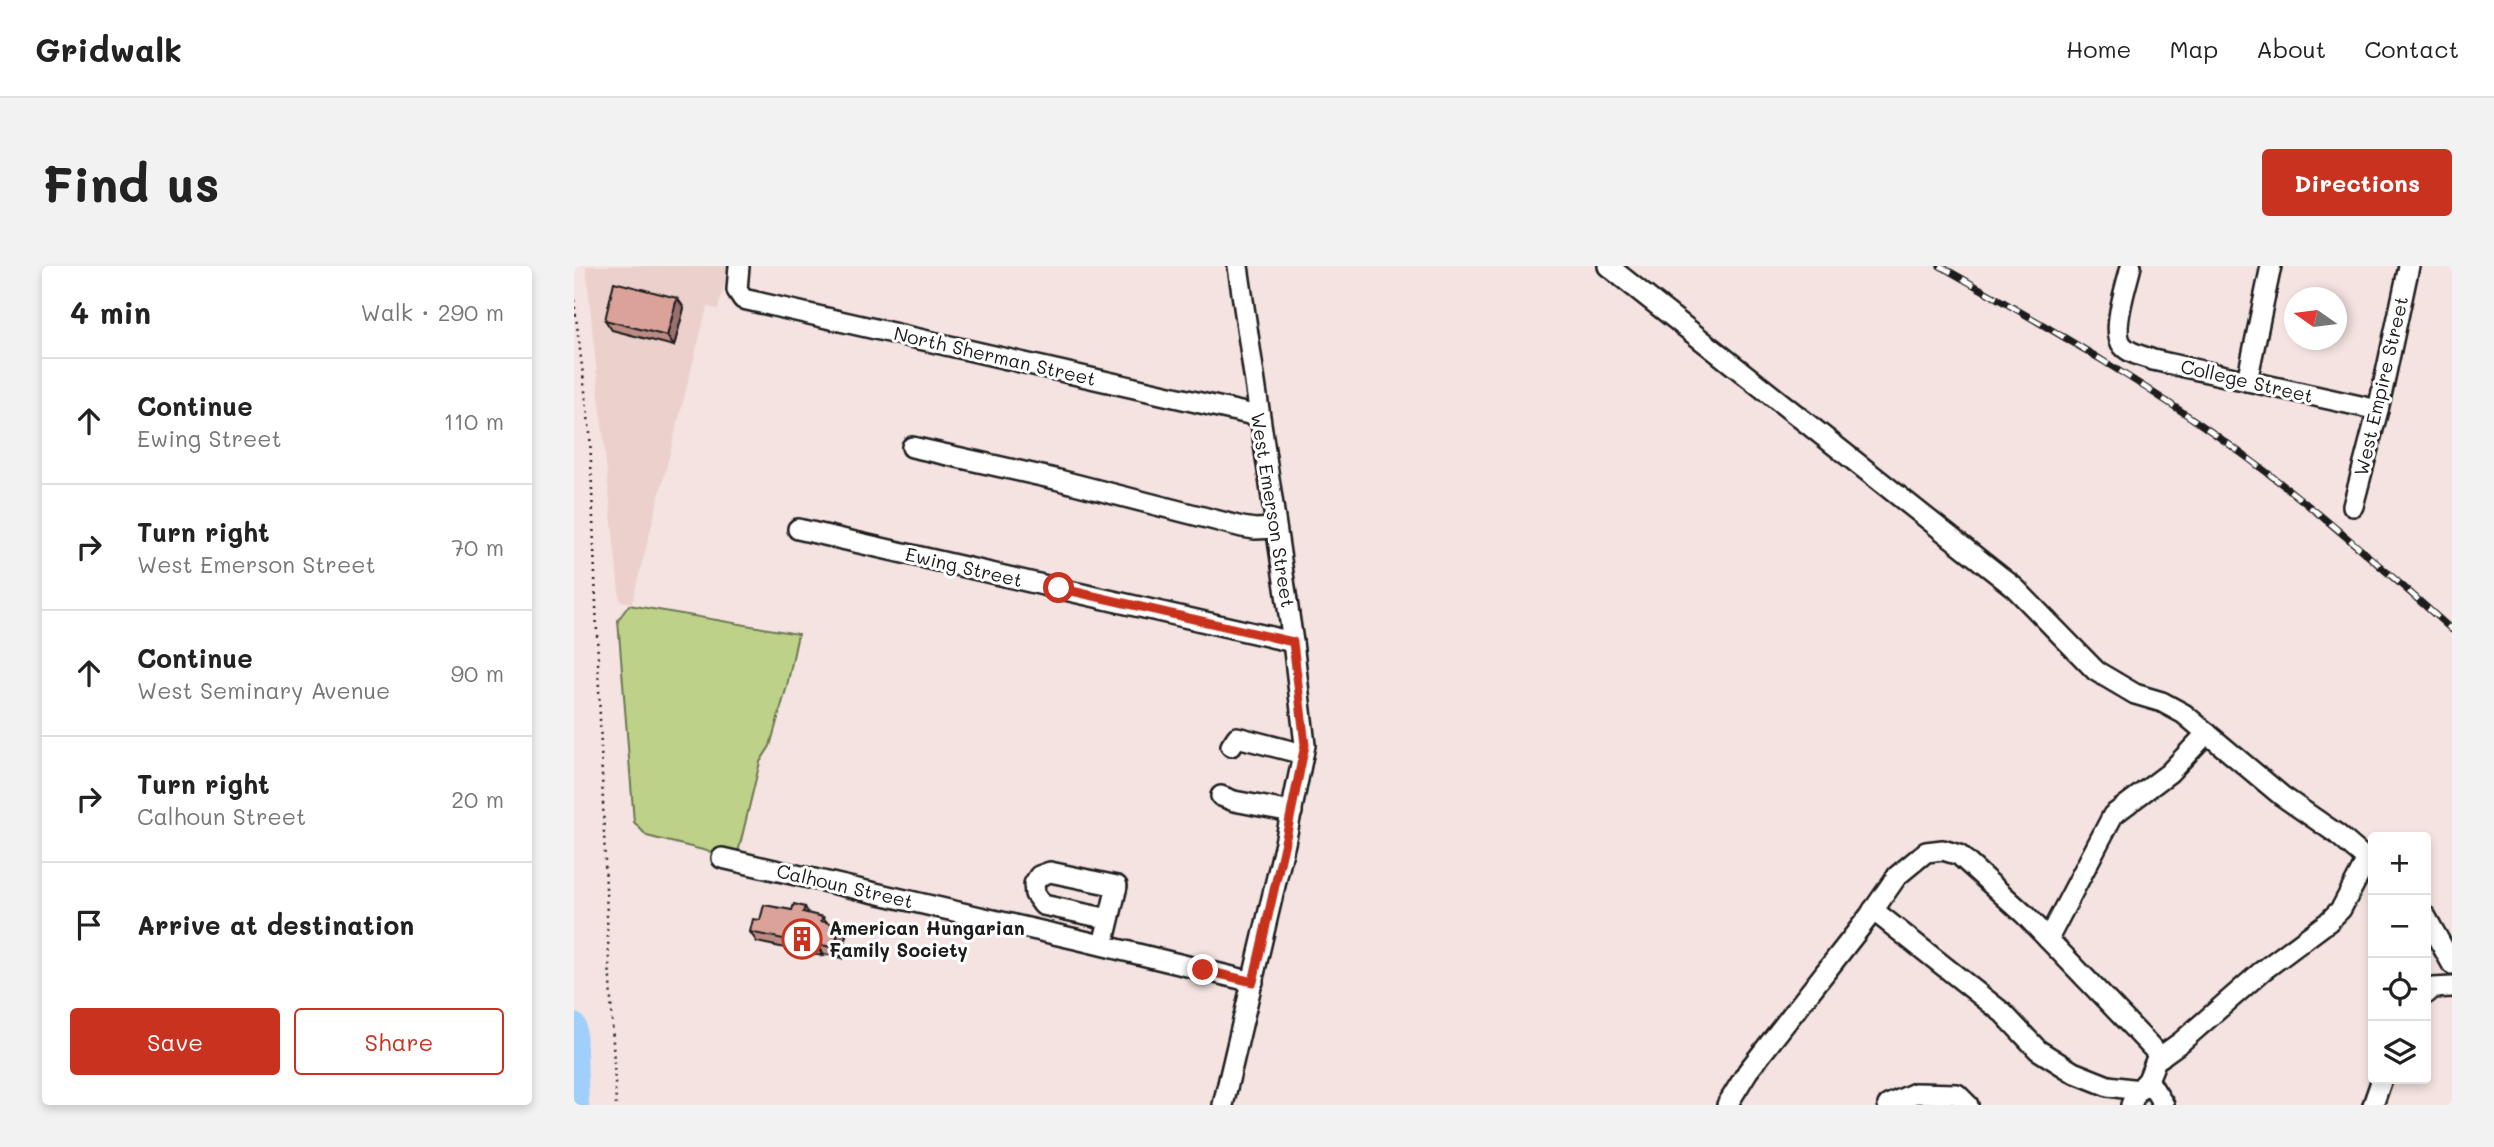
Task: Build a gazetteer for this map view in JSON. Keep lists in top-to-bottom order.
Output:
{
  "streets": {
    "street": [
      "North Sherman Street",
      "College Street",
      "West Empire Street",
      "West Emerson Street",
      "Ewing Street",
      "Calhoun Street"
    ]
  },
  "crossings": [
    ["North Sherman Street", "West Emerson Street"],
    ["College Street", "West Empire Street"],
    ["West Emerson Street", "Ewing Street"],
    ["West Emerson Street", "Calhoun Street"]
  ],
  "places": {
    "building": ["American Hungarian Family Society"]
  },
  "north": "left",
  "page": {
    "header": "Gridwalk",
    "nav": [
      "Home",
      "Map",
      "About",
      "Contact"
    ],
    "buttons": [
      "Directions",
      ["Save", "Share"]
    ],
    "title": "Find us",
    "heading": ["4 min", "Walk · 290 m"],
    "list": [
      ["Continue", "Ewing Street", "110 m"],
      ["Turn right", "West Emerson Street", "70 m"],
      ["Continue", "West Seminary Avenue", "90 m"],
      ["Turn right", "Calhoun Street", "20 m"],
      "Arrive at destination"
    ],
    "map_buttons": ["+", "−"]
  }
}
